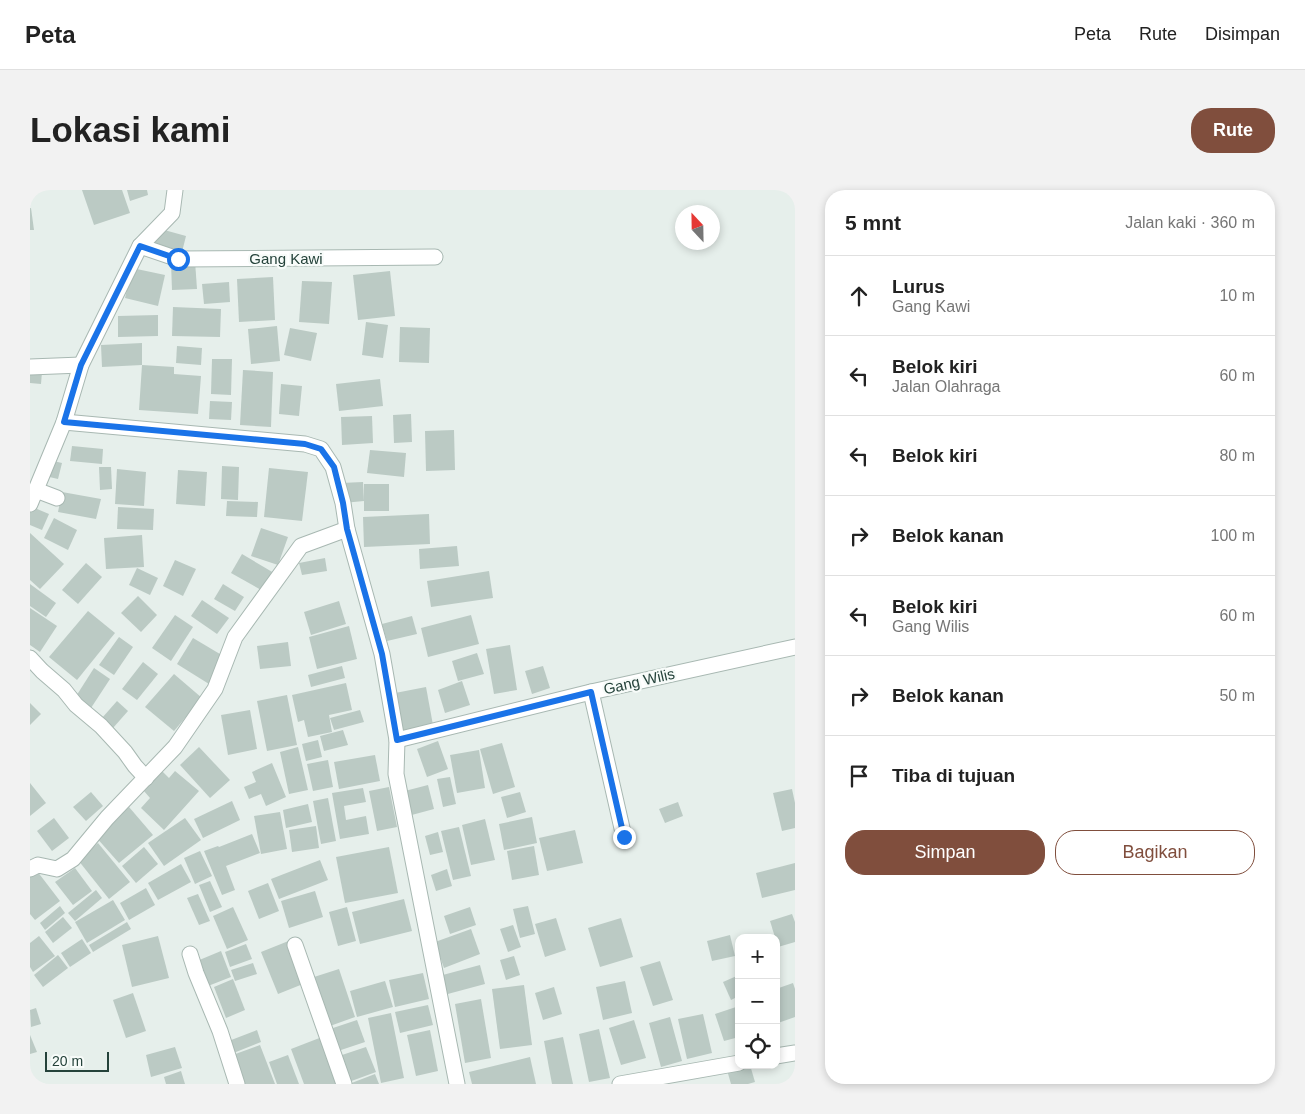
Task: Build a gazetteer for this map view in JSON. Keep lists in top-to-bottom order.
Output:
{
  "streets": {
    "street": ["Gang Kawi", "Gang Wilis"]
  },
  "scale_bar": "20 m",
  "north": "top",
  "page": {
    "header": "Peta",
    "nav": ["Peta", "Rute", "Disimpan"],
    "buttons": [
      "Rute",
      ["Simpan", "Bagikan"]
    ],
    "title": "Lokasi kami",
    "heading": ["5 mnt", "Jalan kaki · 360 m"],
    "list": [
      ["Lurus", "Gang Kawi", "10 m"],
      ["Belok kiri", "Jalan Olahraga", "60 m"],
      ["Belok kiri", "80 m"],
      ["Belok kanan", "100 m"],
      ["Belok kiri", "Gang Wilis", "60 m"],
      ["Belok kanan", "50 m"],
      "Tiba di tujuan"
    ],
    "map_buttons": ["+", "−"],
    "scale": "20 m"
  }
}
